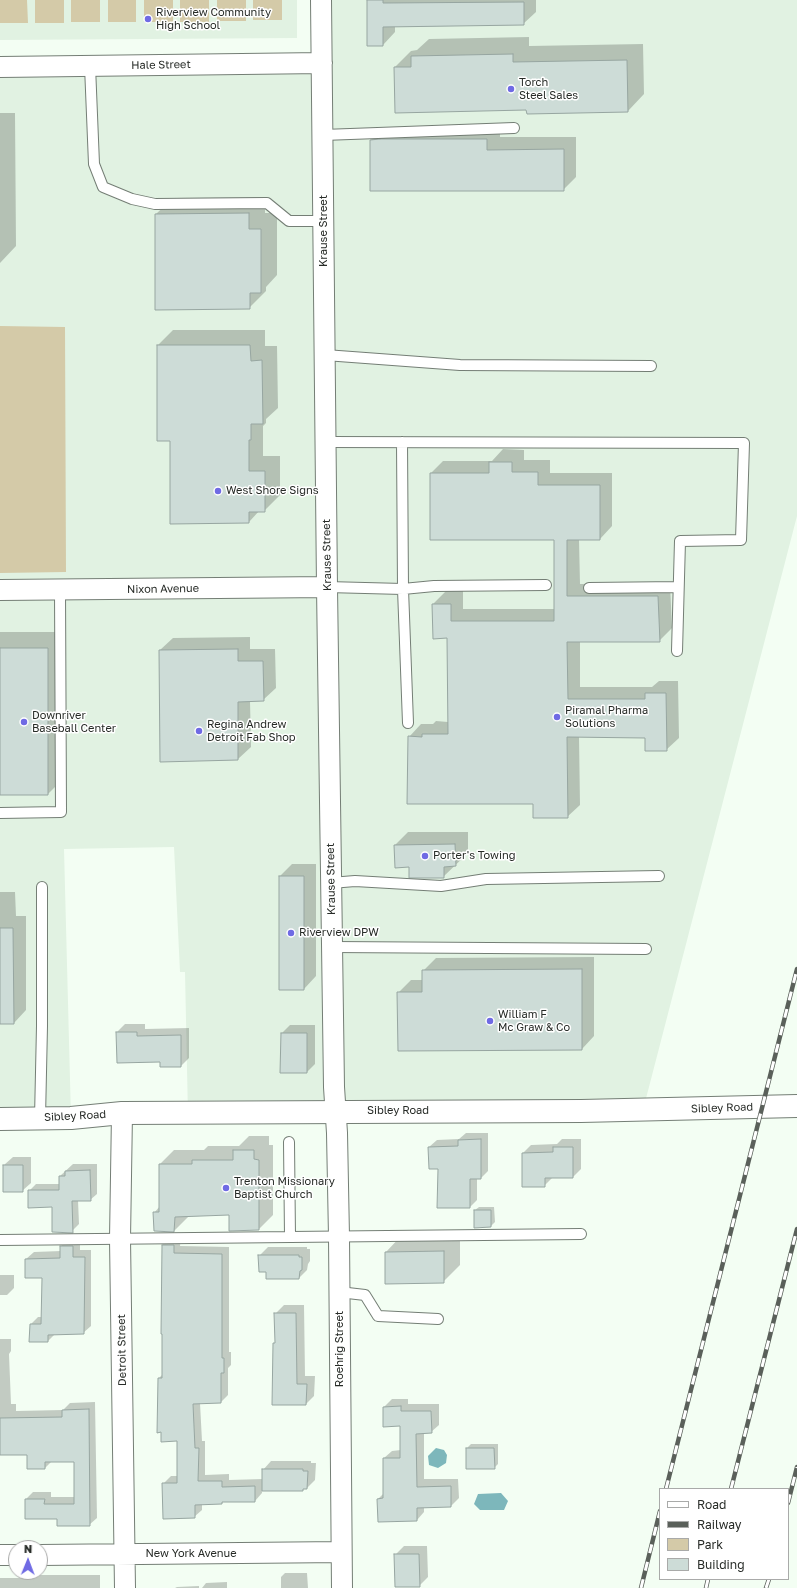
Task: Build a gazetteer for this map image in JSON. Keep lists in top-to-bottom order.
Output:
{
  "streets": {
    "main road": ["Sibley Road"],
    "street": [
      "Hale Street",
      "Krause Street",
      "Nixon Avenue",
      "Roehrig Street",
      "Detroit Street",
      "New York Avenue"
    ]
  },
  "crossings": [
    ["Hale Street", "Krause Street"],
    ["Krause Street", "Nixon Avenue"],
    ["Krause Street", "Sibley Road"],
    ["Krause Street", "Roehrig Street"],
    ["Sibley Road", "Roehrig Street"],
    ["Sibley Road", "Detroit Street"],
    ["Roehrig Street", "New York Avenue"],
    ["Detroit Street", "New York Avenue"]
  ],
  "places": [
    "Riverview Community High School",
    "Torch Steel Sales",
    "West Shore Signs",
    "Piramal Pharma Solutions",
    "Downriver Baseball Center",
    "Regina Andrew Detroit Fab Shop",
    "Porter's Towing",
    "Riverview DPW",
    "William F Mc Graw & Co",
    "Trenton Missionary Baptist Church"
  ],
  "legend": [
    "Road",
    "Railway",
    "Park",
    "Building"
  ],
  "north": "top"
}
